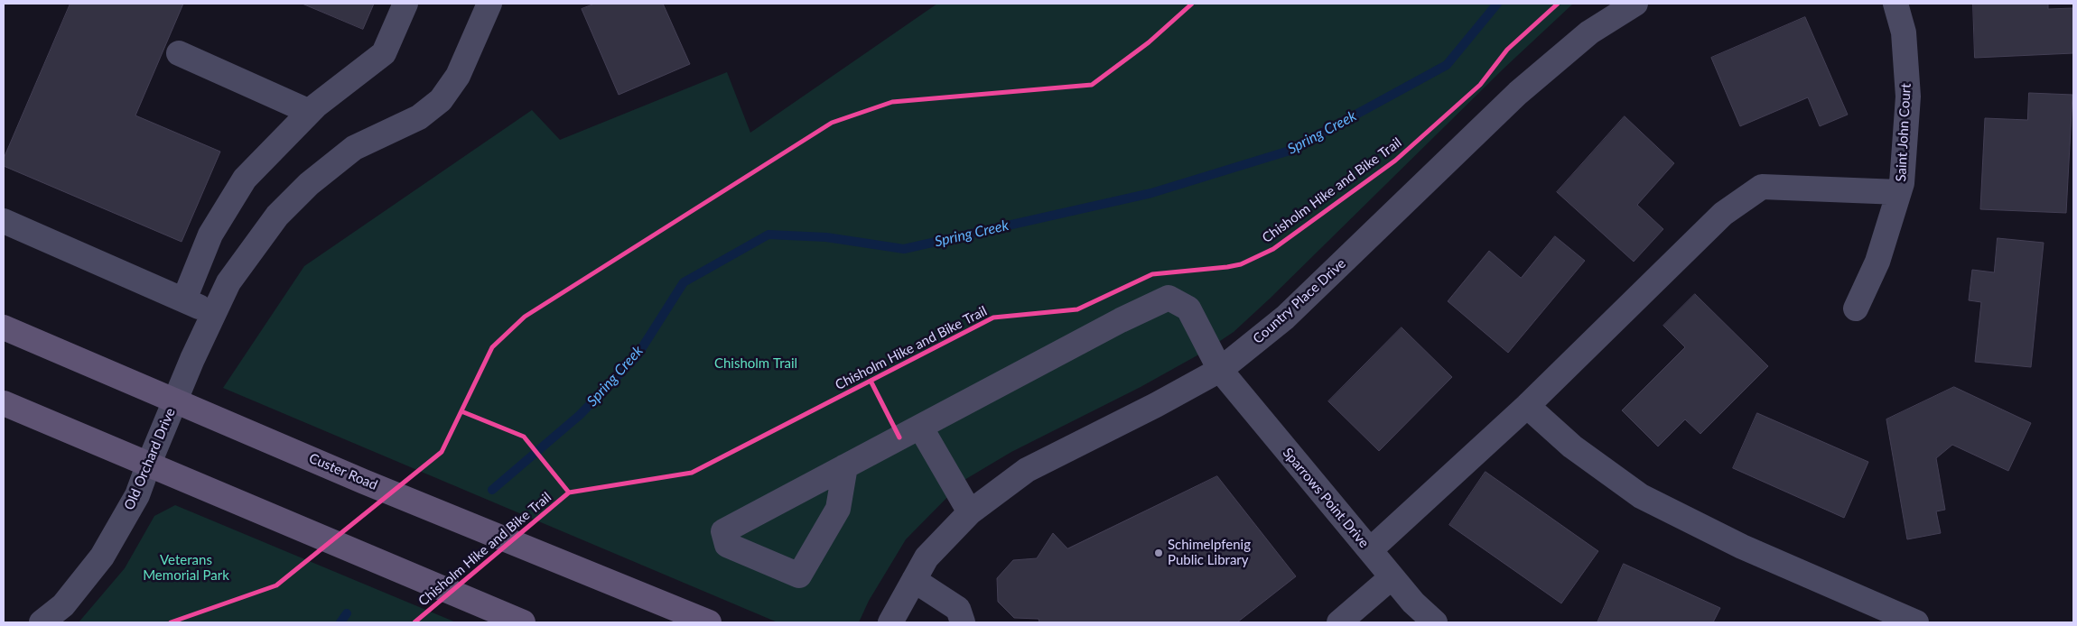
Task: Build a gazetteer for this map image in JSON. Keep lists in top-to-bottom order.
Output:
{
  "streets": {
    "main road": ["Custer Road"],
    "street": [
      "Saint John Court",
      "Country Place Drive",
      "Old Orchard Drive",
      "Sparrows Point Drive"
    ],
    "cycle path": ["Chisholm Hike and Bike Trail"]
  },
  "crossings": [
    ["Country Place Drive", "Sparrows Point Drive"],
    ["Old Orchard Drive", "Custer Road"]
  ],
  "water": ["Spring Creek"],
  "parks": ["Chisholm Trail", "Veterans Memorial Park"],
  "places": ["Schimelpfenig Public Library"]
}
